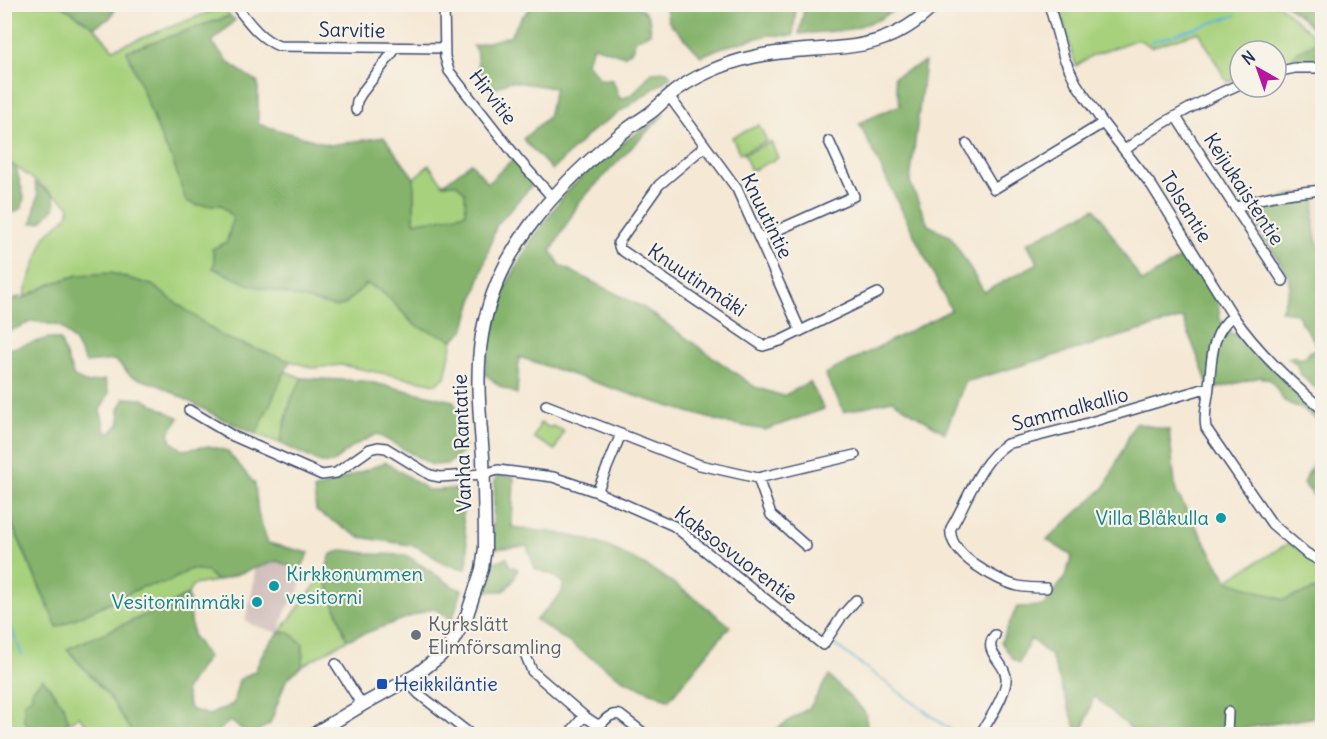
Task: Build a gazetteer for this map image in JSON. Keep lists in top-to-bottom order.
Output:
{
  "streets": {
    "main road": ["Vanha Rantatie"],
    "street": [
      "Sarvitie",
      "Hirvitie",
      "Keijukaistentie",
      "Tolsantie",
      "Knuutintie",
      "Knuutinmäki",
      "Sammalkallio",
      "Kaksosvuorentie"
    ]
  },
  "crossings": [
    ["Sarvitie", "Hirvitie"],
    ["Hirvitie", "Vanha Rantatie"],
    ["Knuutintie", "Knuutinmäki"],
    ["Knuutintie", "Vanha Rantatie"],
    ["Vanha Rantatie", "Kaksosvuorentie"]
  ],
  "places": {
    "other": [
      "Villa Blåkulla",
      "Kirkkonummen vesitorni",
      "Vesitorninmäki",
      "Kyrkslätt Elimförsamling"
    ],
    "transit": ["Heikkiläntie"]
  },
  "north": "top left"
}
